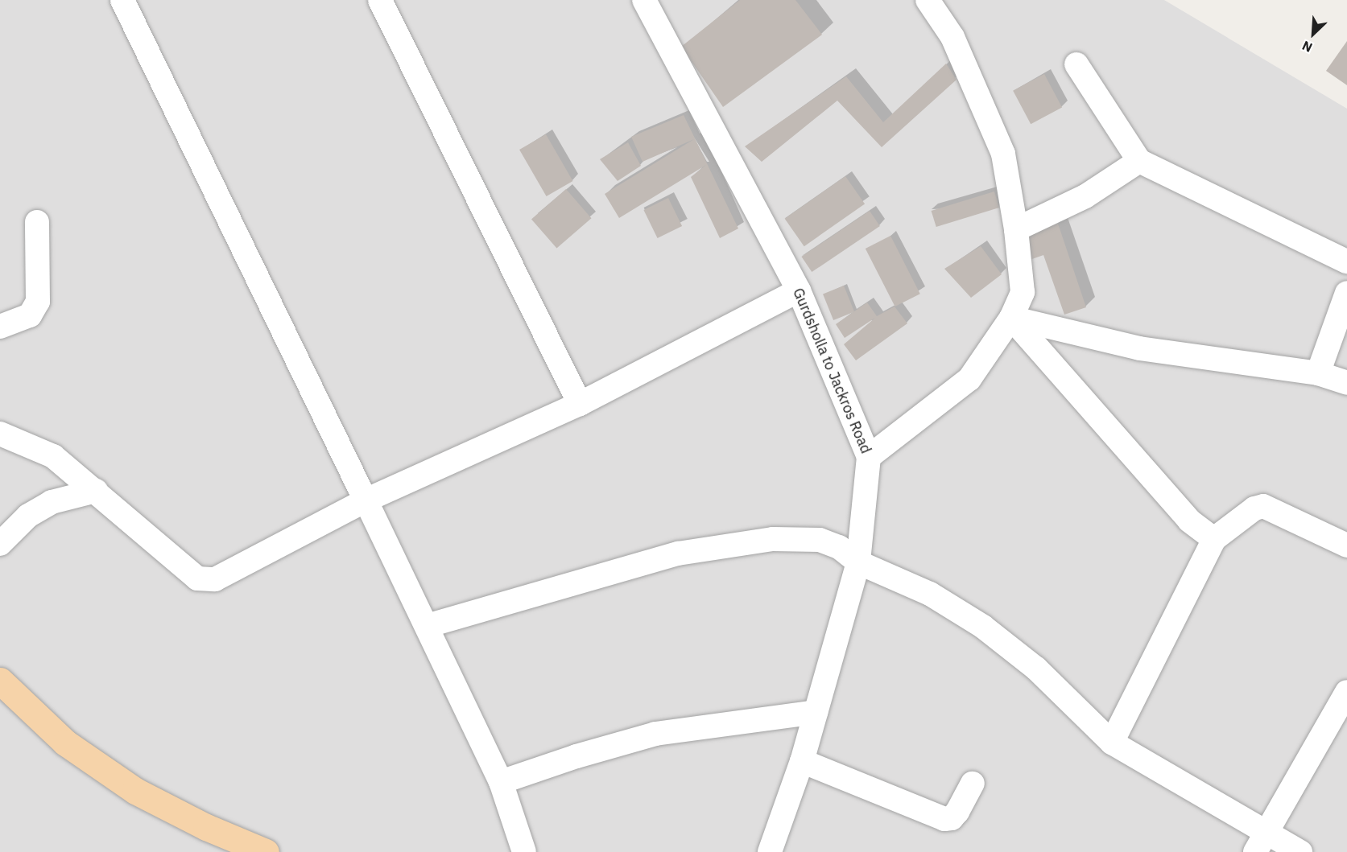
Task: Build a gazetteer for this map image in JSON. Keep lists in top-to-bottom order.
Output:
{
  "streets": {
    "street": ["Gurdsholla to Jackros Road"]
  },
  "north": "bottom left"
}
